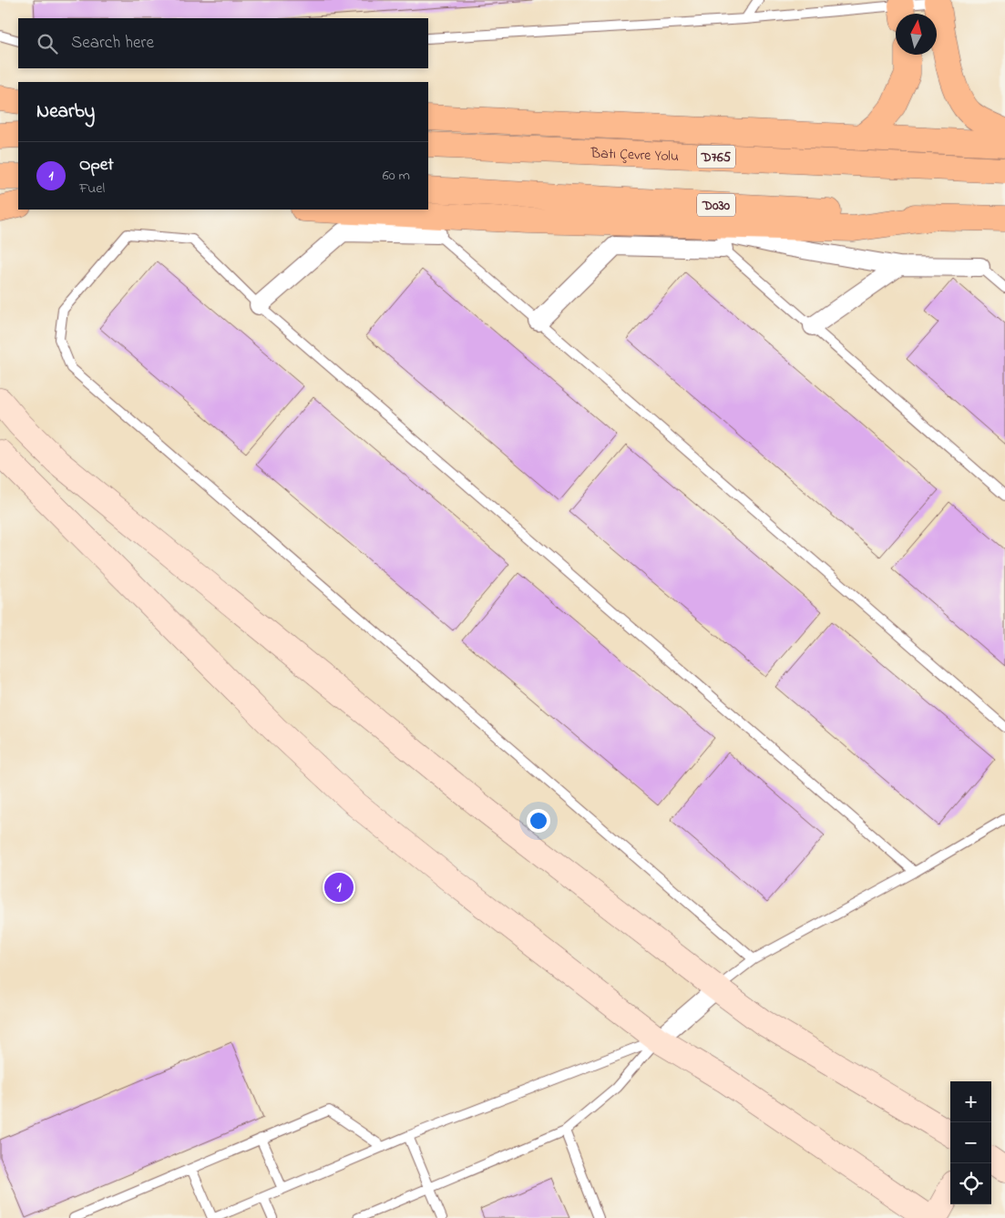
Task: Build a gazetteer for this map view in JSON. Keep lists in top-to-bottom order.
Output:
{
  "streets": {
    "highway": ["Batı Çevre Yolu", "D765", "D030"]
  },
  "north": "top",
  "page": {
    "search": "Search here",
    "heading": "Nearby",
    "list": [
      {
        "mark": "1",
        "name": "Opet",
        "note": "Fuel",
        "value": "60 m"
      }
    ],
    "pins": "1",
    "map_buttons": ["+", "−"]
  }
}
